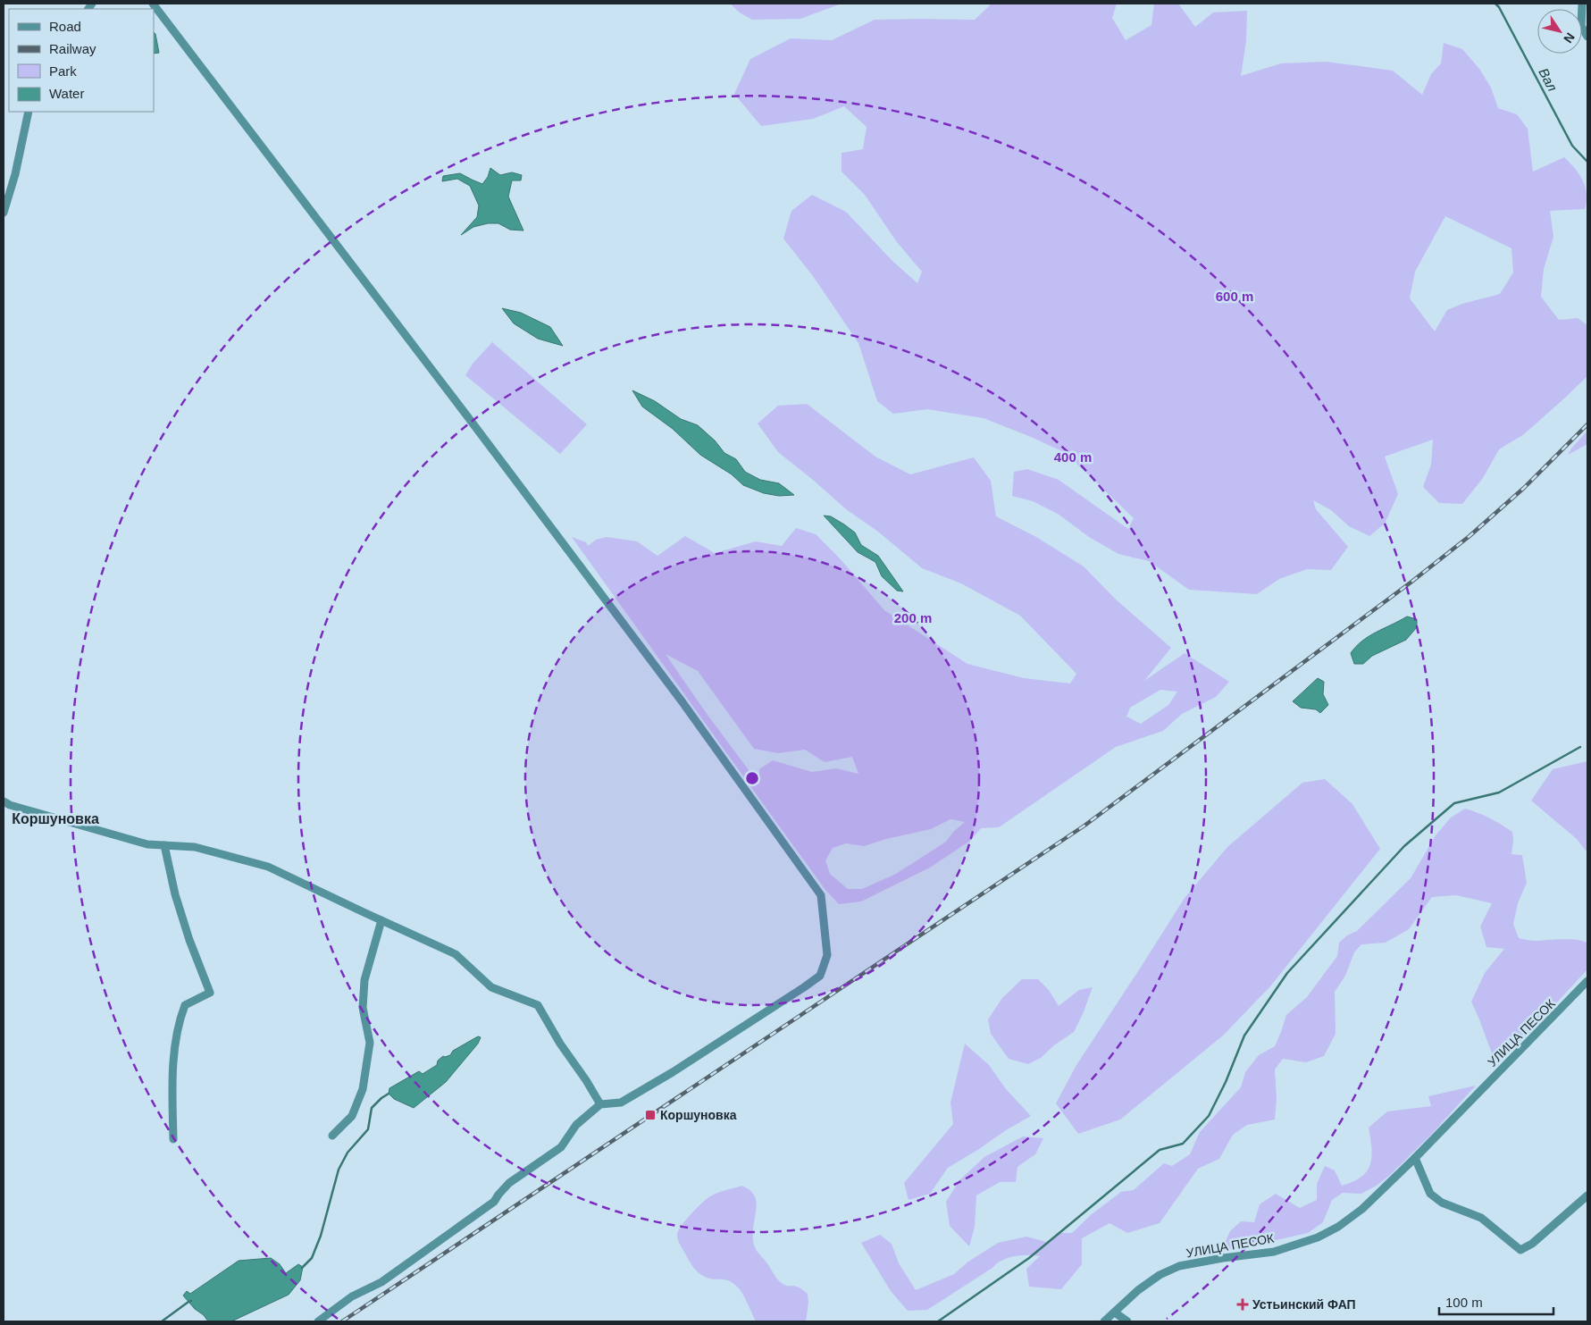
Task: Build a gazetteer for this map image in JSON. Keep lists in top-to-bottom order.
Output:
{
  "streets": {
    "street": ["УЛИЦА ПЕСОК"]
  },
  "districts": ["Коршуновка"],
  "water": ["Вал"],
  "places": {
    "transit": ["Коршуновка"],
    "health": ["Устьинский ФАП"]
  },
  "legend": [
    "Road",
    "Railway",
    "Park",
    "Water"
  ],
  "scale_bar": "100 m",
  "north": "bottom right",
  "rings": ["600 m", "400 m", "200 m"]
}
